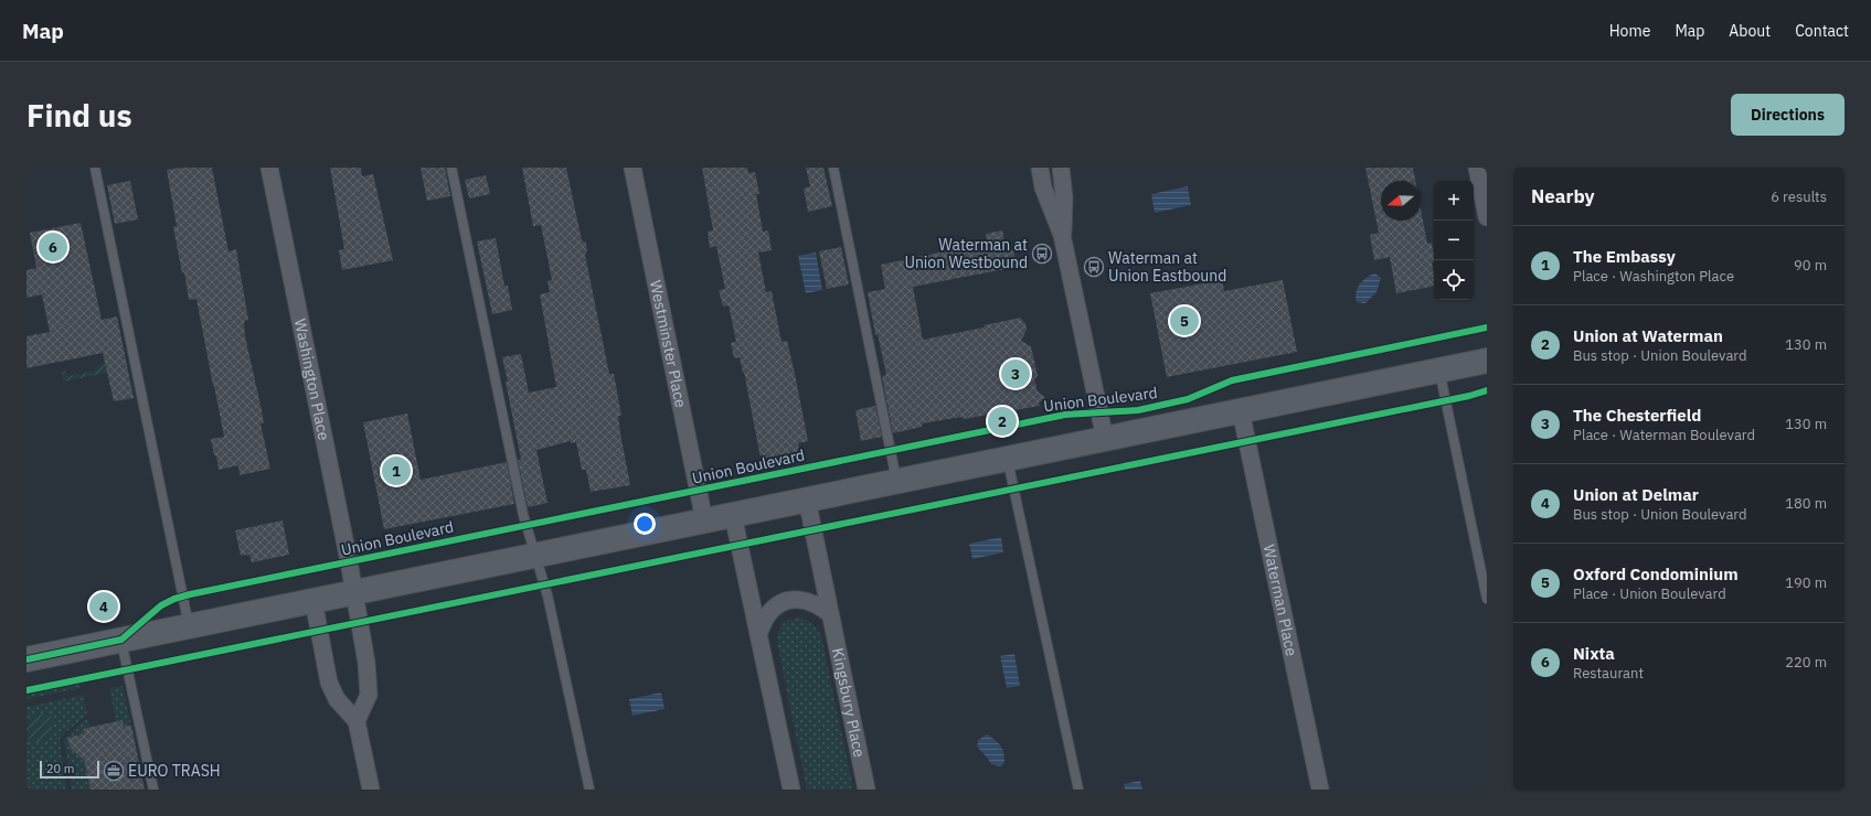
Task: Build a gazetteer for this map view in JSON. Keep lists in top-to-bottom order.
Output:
{
  "streets": {
    "street": [
      "Westminster Place",
      "Washington Place",
      "Waterman Place",
      "Kingsbury Place"
    ],
    "cycle path": ["Union Boulevard"]
  },
  "places": {
    "bus stop": ["Waterman at Union Westbound", "Waterman at Union Eastbound"],
    "office": ["EURO TRASH"]
  },
  "scale_bar": "20 m",
  "north": "left",
  "page": {
    "header": "Map",
    "nav": [
      "Home",
      "Map",
      "About",
      "Contact"
    ],
    "buttons": "Directions",
    "title": "Find us",
    "heading": ["Nearby", "6 results"],
    "map_buttons": ["+", "−"],
    "list": [
      {
        "mark": "1",
        "name": "The Embassy",
        "note": "Place · Washington Place",
        "value": "90 m"
      },
      {
        "mark": "2",
        "name": "Union at Waterman",
        "note": "Bus stop · Union Boulevard",
        "value": "130 m"
      },
      {
        "mark": "3",
        "name": "The Chesterfield",
        "note": "Place · Waterman Boulevard",
        "value": "130 m"
      },
      {
        "mark": "4",
        "name": "Union at Delmar",
        "note": "Bus stop · Union Boulevard",
        "value": "180 m"
      },
      {
        "mark": "5",
        "name": "Oxford Condominium",
        "note": "Place · Union Boulevard",
        "value": "190 m"
      },
      {
        "mark": "6",
        "name": "Nixta",
        "note": "Restaurant",
        "value": "220 m"
      }
    ],
    "pins": [
      "6",
      "5",
      "3",
      "2",
      "1",
      "4"
    ],
    "scale": "20 m"
  }
}
